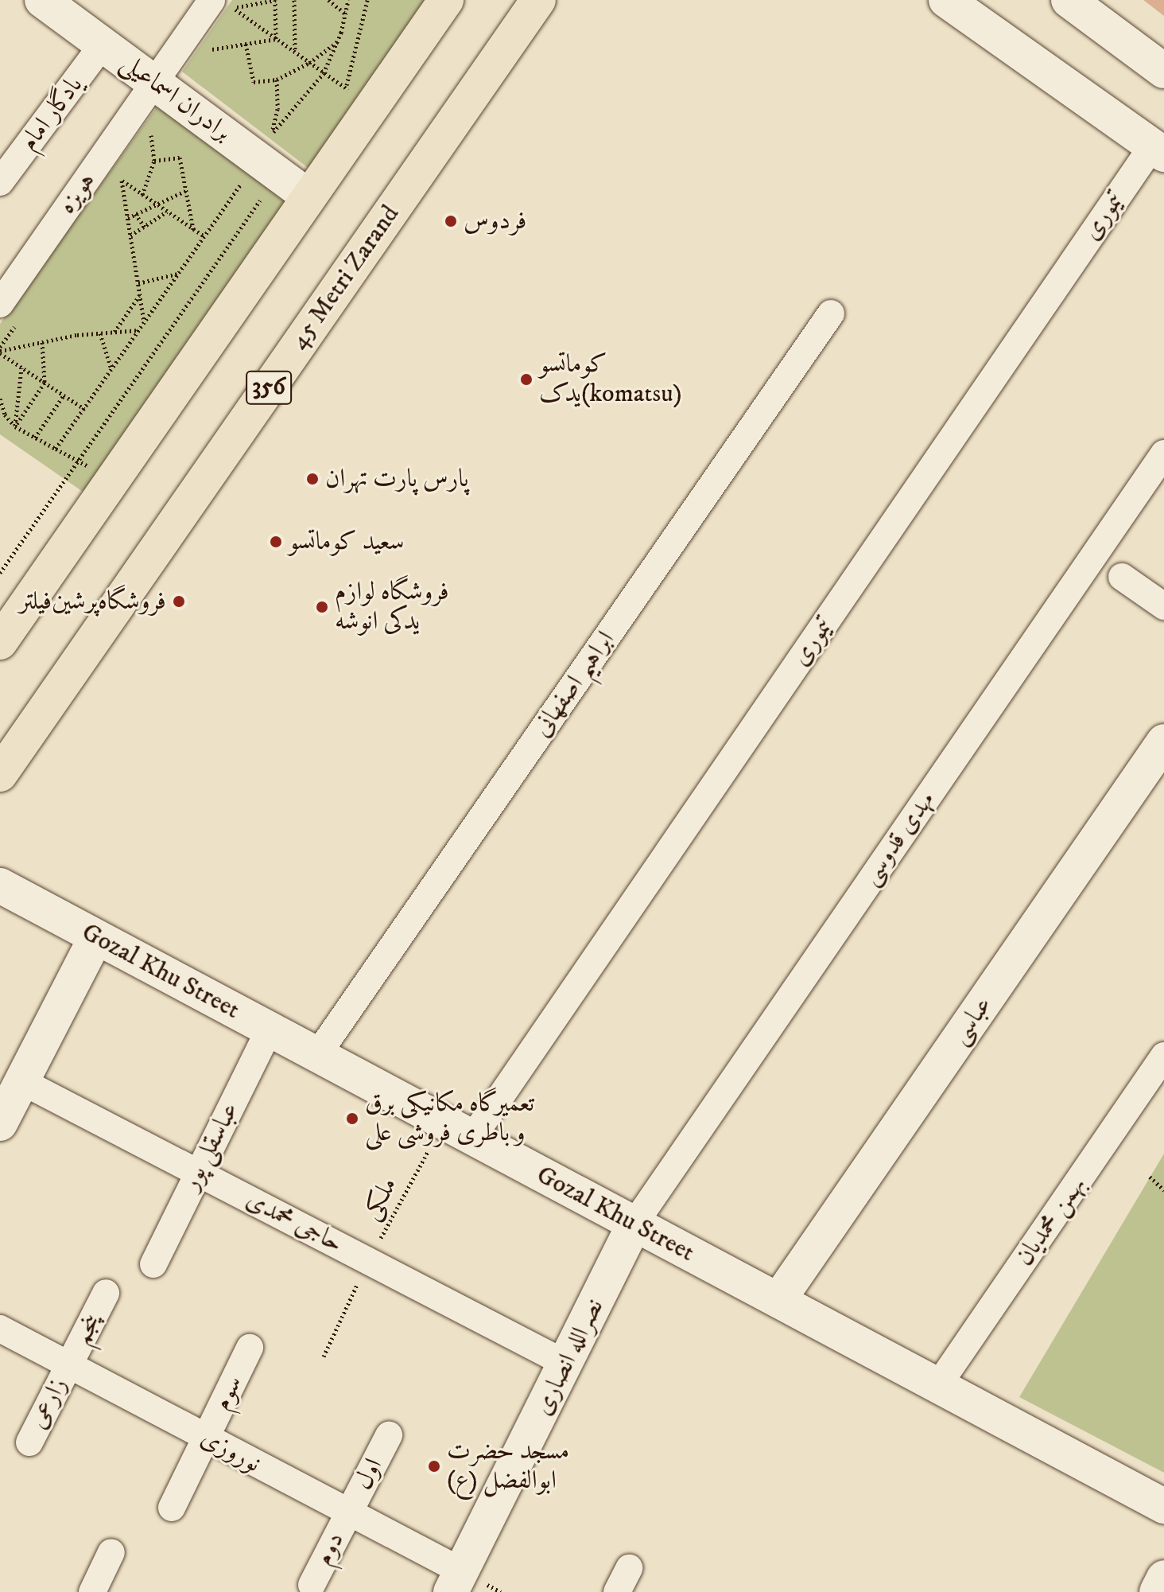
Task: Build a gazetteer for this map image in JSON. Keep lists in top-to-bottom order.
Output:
{
  "streets": {
    "main road": ["45 Metri Zarand", "356"],
    "street": [
      "برادران اسماعیلی",
      "یادگار امام",
      "هویزه",
      "تیموری",
      "ابراهیم اصفهانی",
      "مهدی قدوسی",
      "Gozal Khu Street",
      "عباسی",
      "عباسقلی پور",
      "بهمن محمدیان",
      "حاجی محمدی",
      "پنجم",
      "نصرالله انصاری",
      "سوم",
      "زارعی",
      "نوروزی",
      "اول",
      "دوم"
    ],
    "path": ["ملکی"]
  },
  "crossings": [
    ["برادران اسماعیلی", "یادگار امام"],
    ["برادران اسماعیلی", "هویزه"],
    ["تیموری", "Gozal Khu Street"],
    ["تیموری", "ملکی"],
    ["ابراهیم اصفهانی", "Gozal Khu Street"],
    ["مهدی قدوسی", "Gozal Khu Street"],
    ["مهدی قدوسی", "نصرالله انصاری"],
    ["Gozal Khu Street", "عباسی"],
    ["Gozal Khu Street", "عباسقلی پور"],
    ["Gozal Khu Street", "ملکی"],
    ["Gozal Khu Street", "بهمن محمدیان"],
    ["Gozal Khu Street", "نصرالله انصاری"],
    ["عباسقلی پور", "حاجی محمدی"],
    ["ملکی", "حاجی محمدی"],
    ["حاجی محمدی", "نصرالله انصاری"],
    ["پنجم", "زارعی"],
    ["پنجم", "نوروزی"],
    ["نصرالله انصاری", "نوروزی"],
    ["سوم", "نوروزی"],
    ["زارعی", "نوروزی"],
    ["نوروزی", "اول"],
    ["نوروزی", "دوم"],
    ["اول", "دوم"]
  ],
  "places": [
    "فردوس",
    "کوماتسو یدک(komatsu)",
    "پارس پارت تهران",
    "سعید کوماتسو",
    "فروشگاه‌پرشین‌فیلتر",
    "فروشگاه لوازم یدکی انوشه",
    "تعمیرگاه مکانیکی برق و باطری فروشی علی",
    "مسجد حضرت ابوالفضل (ع)"
  ]
}
